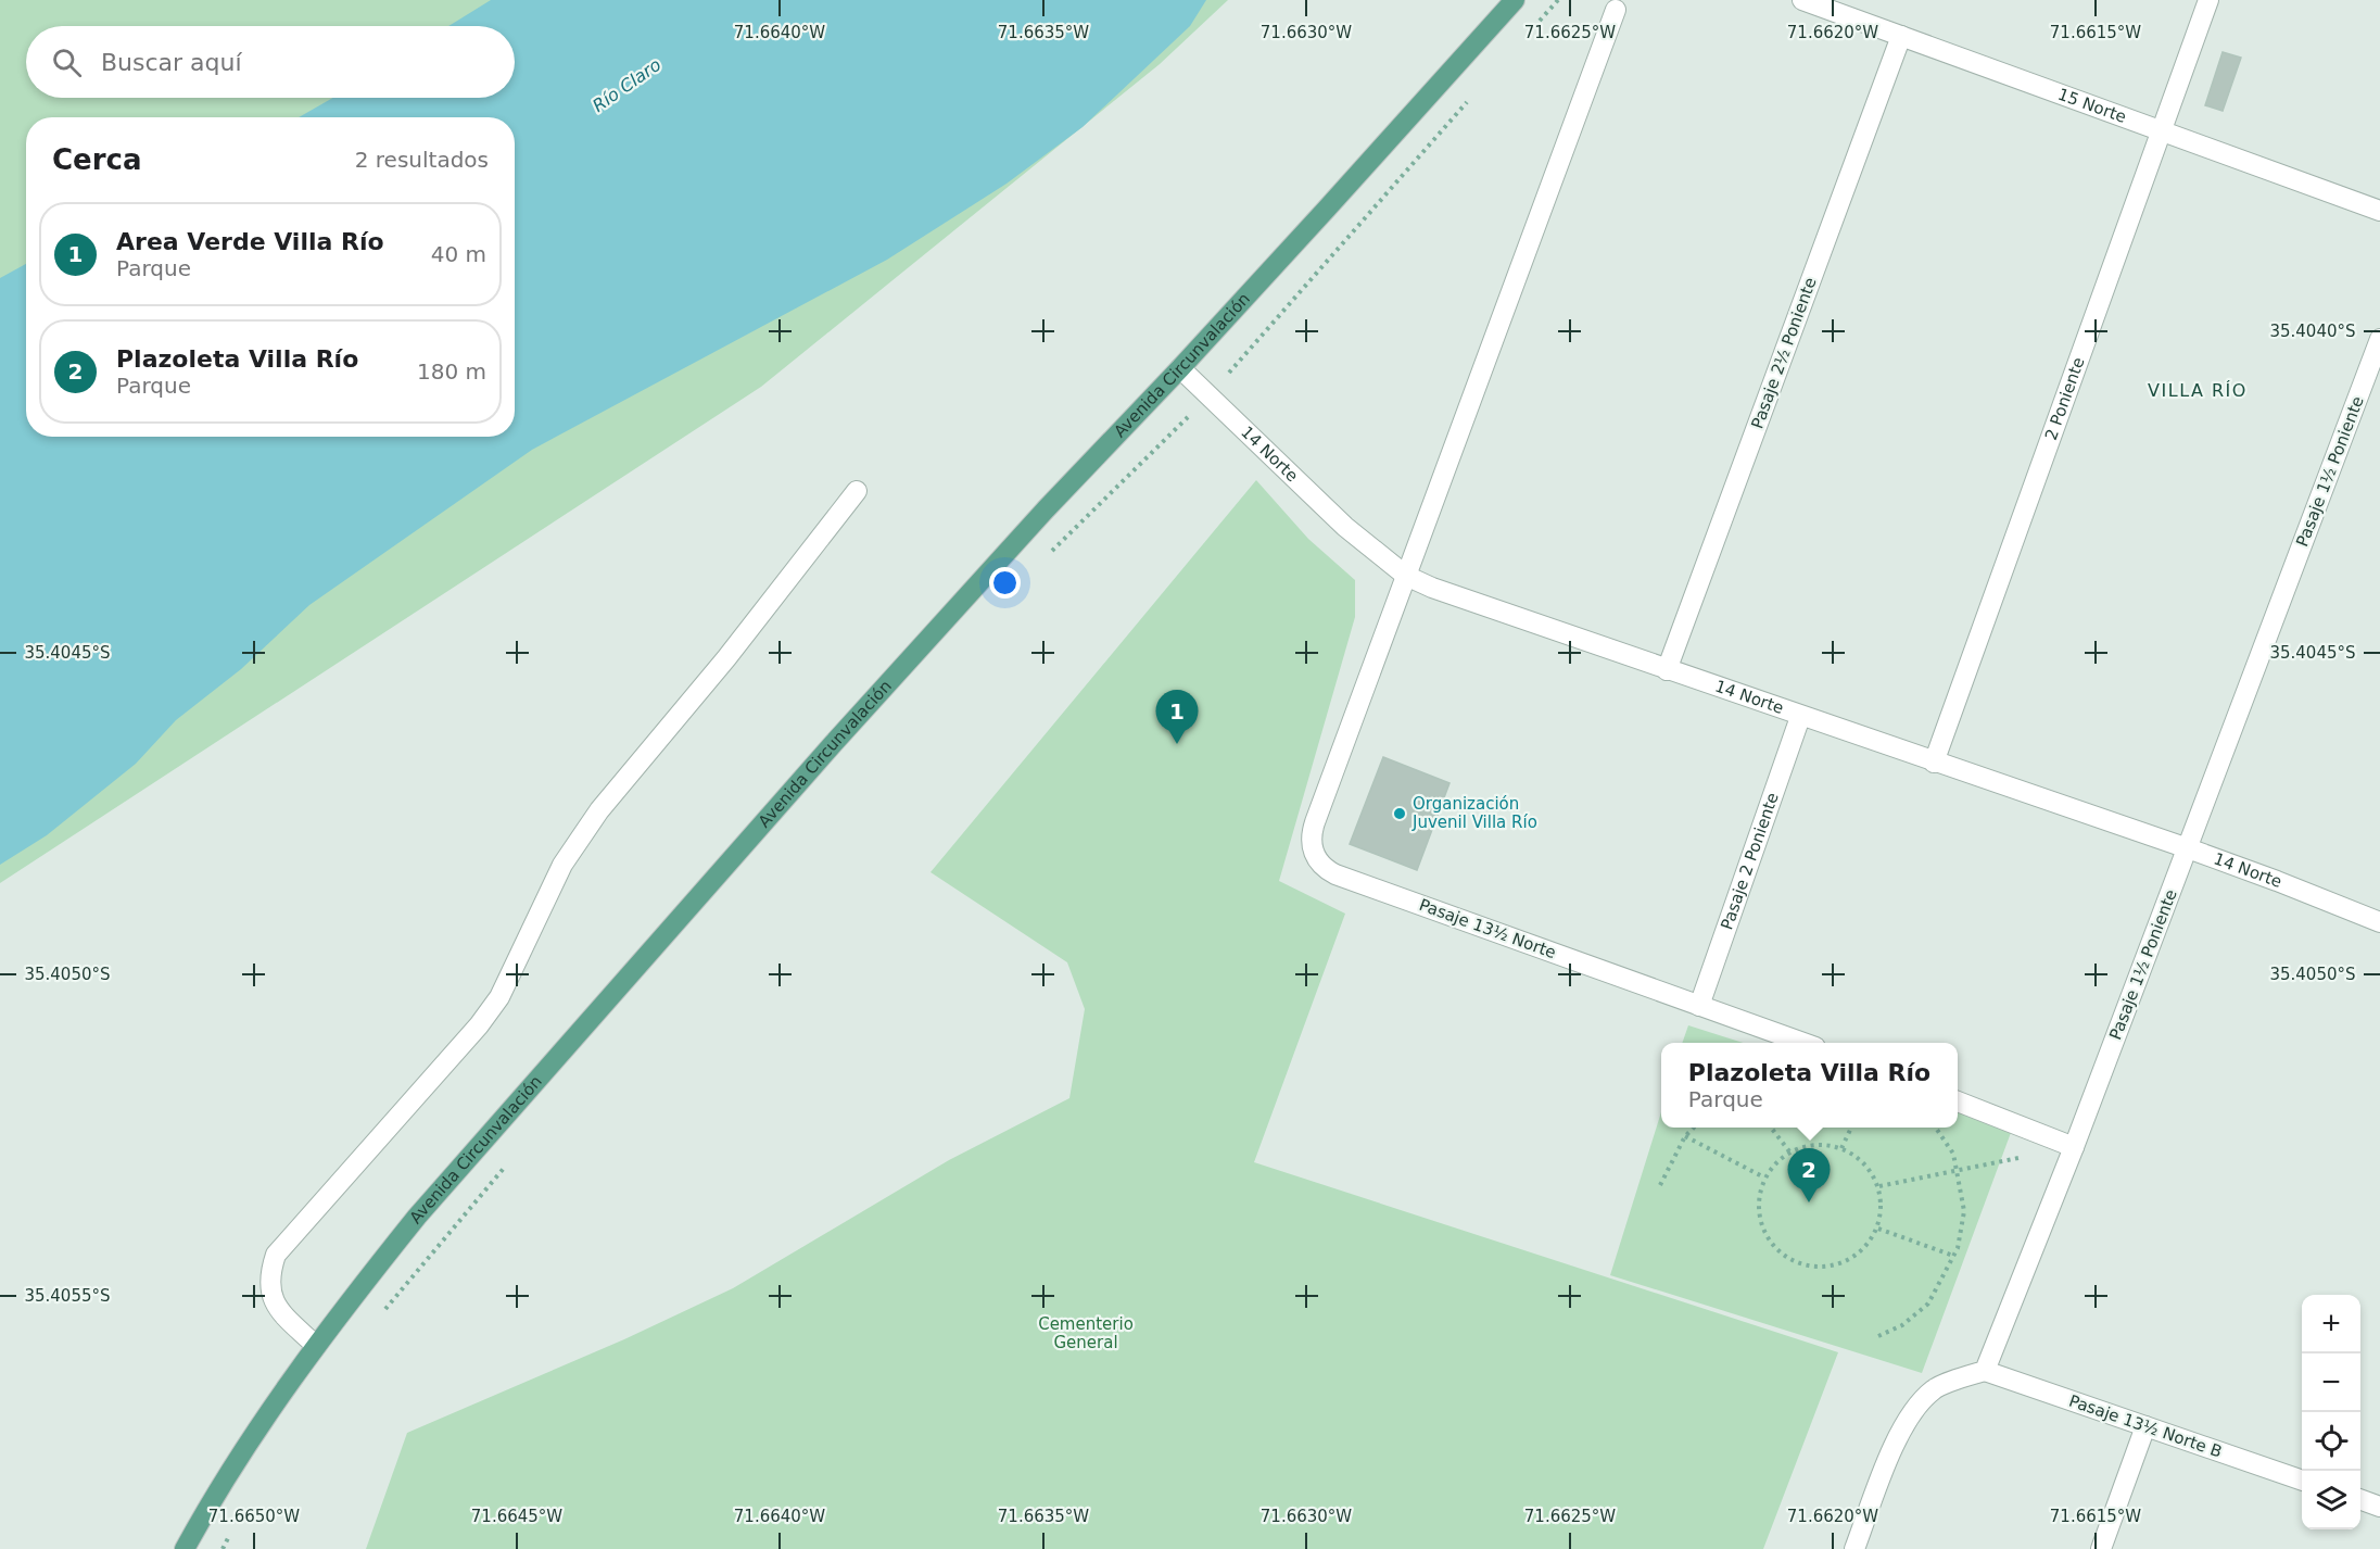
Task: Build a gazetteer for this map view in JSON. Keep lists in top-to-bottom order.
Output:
{
  "streets": {
    "main road": ["Avenida Circunvalación"],
    "street": [
      "15 Norte",
      "Pasaje 2½ Poniente",
      "2 Poniente",
      "14 Norte",
      "Pasaje 1½ Poniente",
      "Pasaje 2 Poniente",
      "Pasaje 13½ Norte",
      "Pasaje 13½ Norte B"
    ]
  },
  "crossings": [
    ["15 Norte", "Pasaje 2½ Poniente"],
    ["15 Norte", "2 Poniente"],
    ["Pasaje 2½ Poniente", "14 Norte"],
    ["Avenida Circunvalación", "14 Norte"],
    ["2 Poniente", "14 Norte"],
    ["14 Norte", "Pasaje 1½ Poniente"],
    ["14 Norte", "Pasaje 2 Poniente"],
    ["14 Norte", "Pasaje 13½ Norte"],
    ["Pasaje 1½ Poniente", "Pasaje 13½ Norte B"],
    ["Pasaje 2 Poniente", "Pasaje 13½ Norte"]
  ],
  "districts": ["VILLA RÍO"],
  "water": ["Río Claro"],
  "parks": ["Cementerio General"],
  "places": ["Organización Juvenil Villa Río"],
  "page": {
    "search": "Buscar aquí",
    "heading": ["Cerca", "2 resultados"],
    "list": [
      {
        "mark": "1",
        "name": "Area Verde Villa Río",
        "note": "Parque",
        "value": "40 m"
      },
      {
        "mark": "2",
        "name": "Plazoleta Villa Río",
        "note": "Parque",
        "value": "180 m"
      }
    ],
    "pins": ["1", "2"],
    "popup": ["Plazoleta Villa Río", "Parque"],
    "map_buttons": ["+", "−"]
  },
  "coordinates": [
    "71.6640°W",
    "71.6635°W",
    "71.6630°W",
    "71.6625°W",
    "71.6620°W",
    "71.6615°W",
    "35.4040°S",
    "35.4045°S",
    "35.4050°S",
    "35.4055°S",
    "71.6650°W",
    "71.6645°W"
  ]
}
